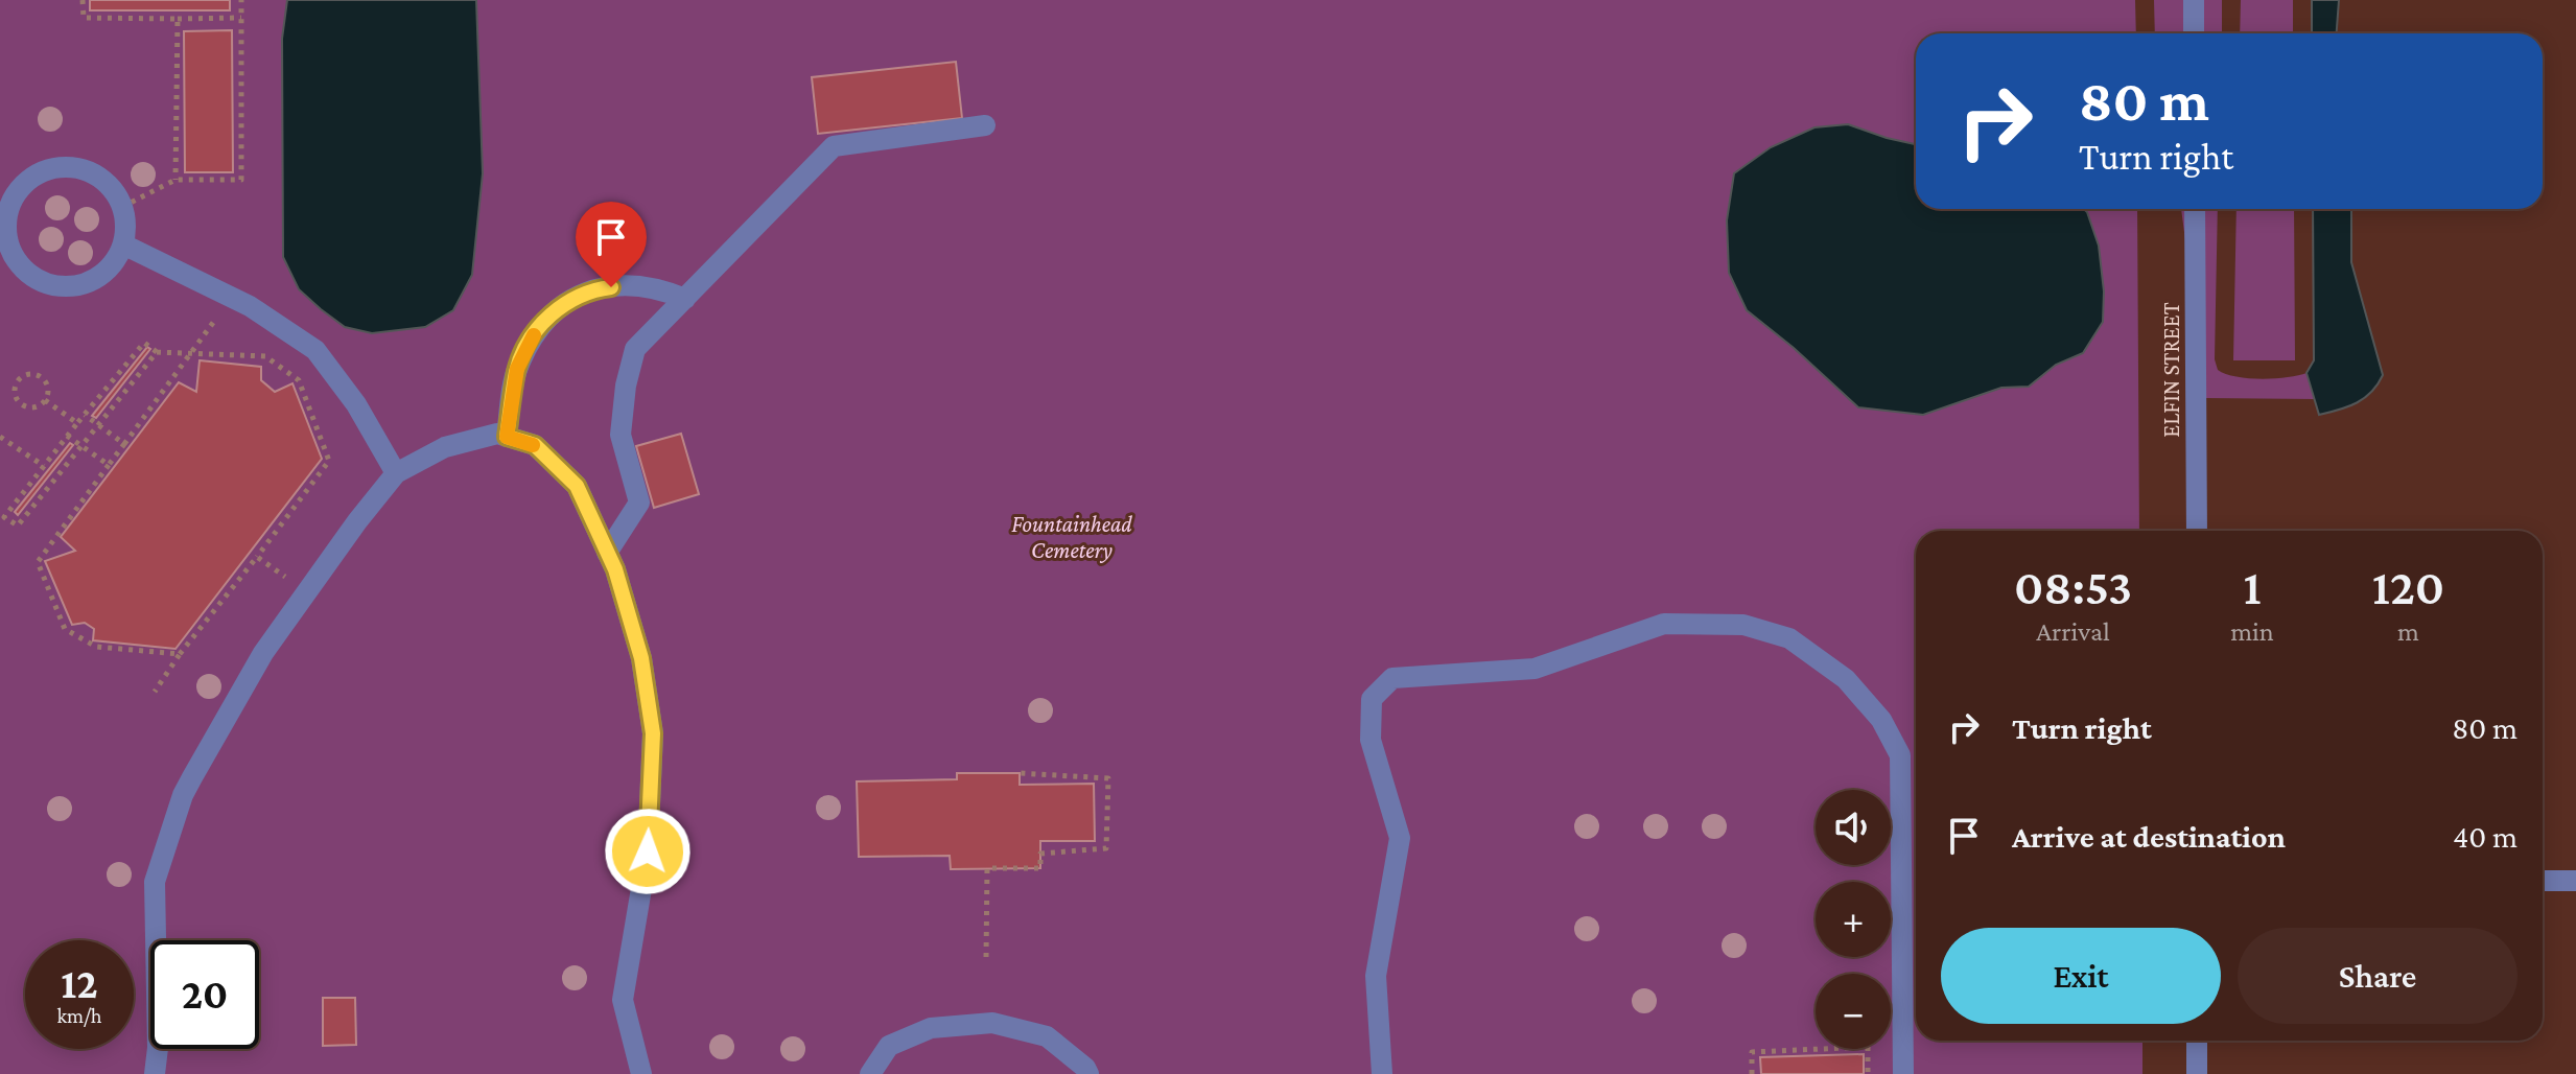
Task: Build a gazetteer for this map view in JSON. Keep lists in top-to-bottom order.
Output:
{
  "streets": {
    "street": ["ELFIN STREET"]
  },
  "parks": ["Fountainhead Cemetery"],
  "page": {
    "turn": ["80 m", "Turn right"],
    "eta": [
      "08:53",
      "Arrival",
      "1",
      "min",
      "120",
      "m"
    ],
    "list": [
      {
        "name": "Turn right",
        "value": "80 m"
      },
      {
        "name": "Arrive at destination",
        "value": "40 m"
      }
    ],
    "map_buttons": ["+", "−"],
    "buttons": ["Exit", "Share"],
    "speed": "12 km/h",
    "limit": "20"
  }
}
